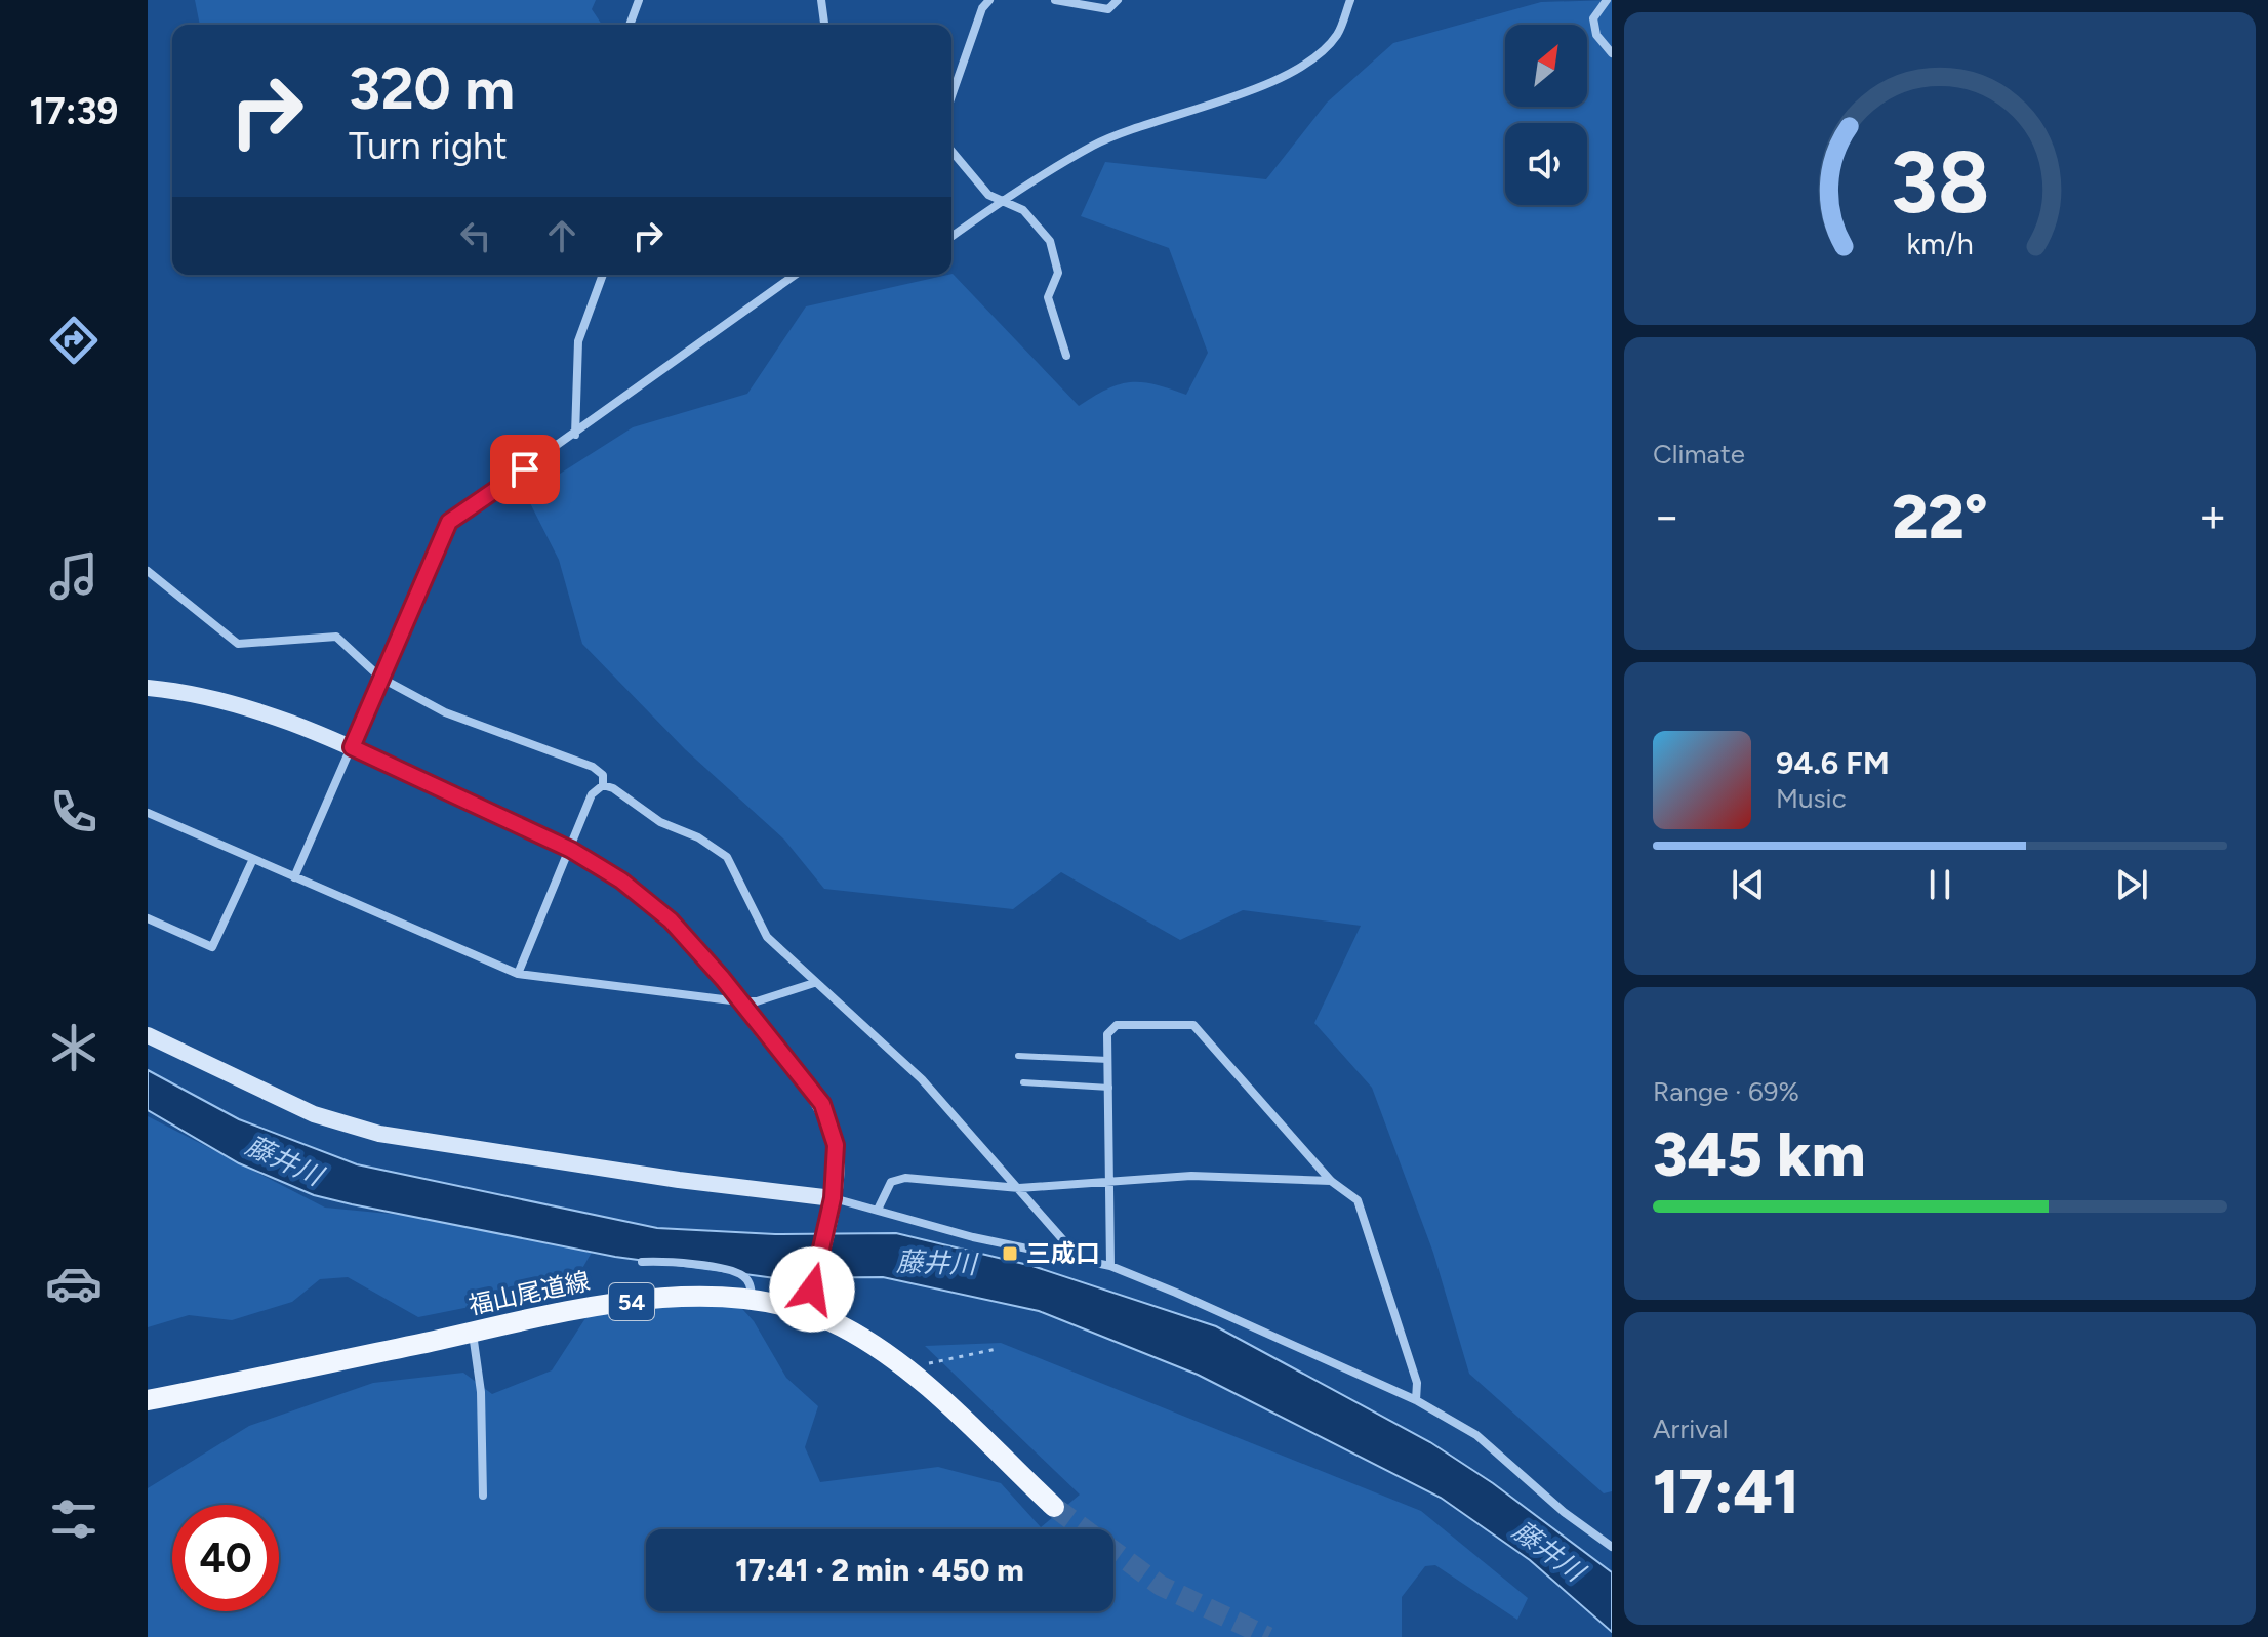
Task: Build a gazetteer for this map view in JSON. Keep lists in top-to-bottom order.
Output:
{
  "streets": {
    "main road": ["福山尾道線", "54"]
  },
  "water": ["藤井川"],
  "places": {
    "transit": ["三成口"]
  },
  "north": "top right",
  "page": {
    "tabs": "17:39",
    "turn": ["320 m", "Turn right"],
    "tile": [
      "Climate",
      ["Range · 69%", "345 km"],
      ["Arrival", "17:41"]
    ],
    "heat": ["−", "22°", "+"],
    "song": ["94.6 FM", "Music"],
    "limit": "40",
    "trip": "17:41 · 2 min · 450 m",
    "gauge": ["38", "km/h"]
  }
}
